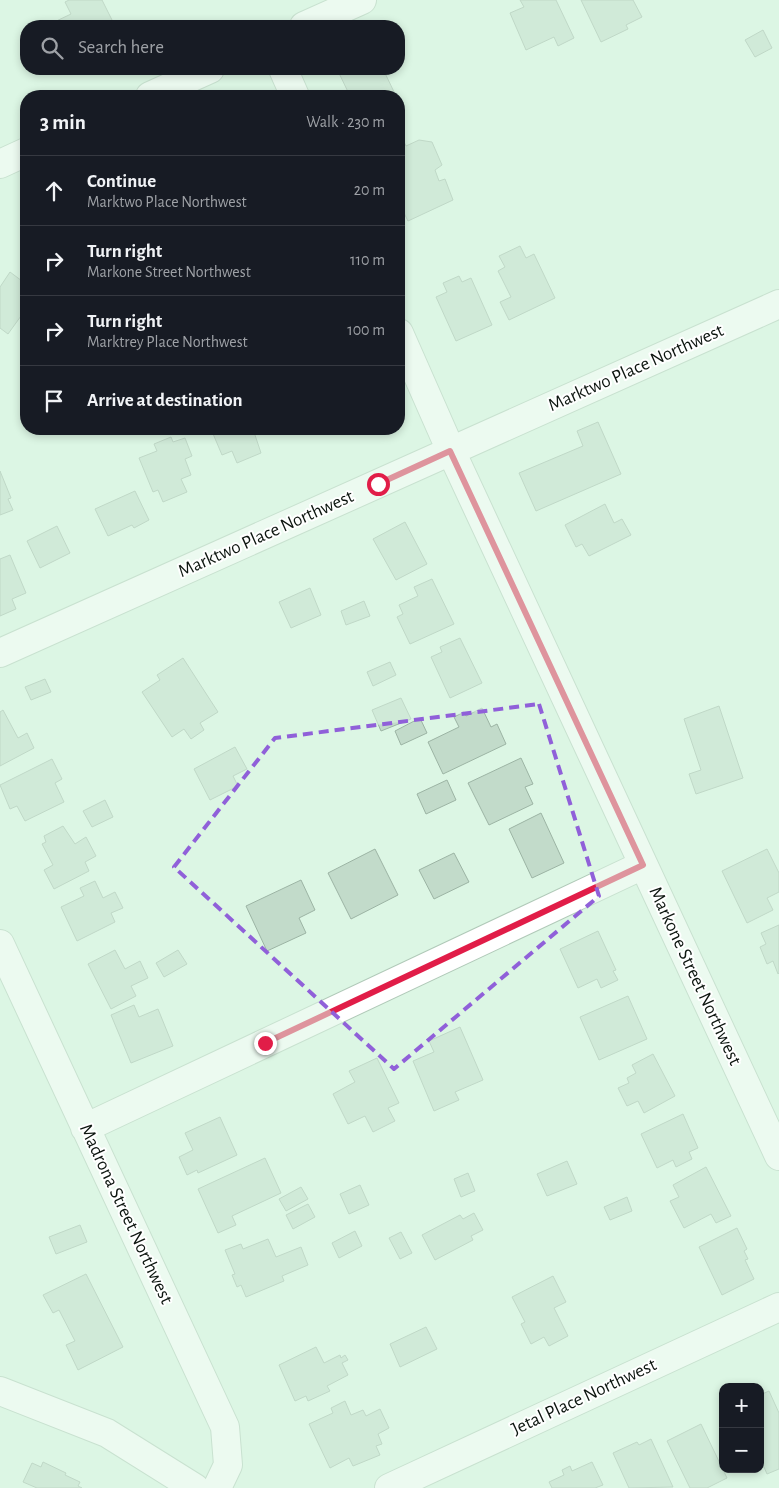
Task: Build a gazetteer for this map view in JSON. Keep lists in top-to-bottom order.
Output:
{
  "streets": {
    "street": [
      "Marktwo Place Northwest",
      "Markone Street Northwest",
      "Madrona Street Northwest",
      "Jetal Place Northwest"
    ]
  },
  "crossings": [
    ["Marktwo Place Northwest", "Markone Street Northwest"]
  ],
  "page": {
    "search": "Search here",
    "heading": ["3 min", "Walk · 230 m"],
    "list": [
      ["Continue", "Marktwo Place Northwest", "20 m"],
      ["Turn right", "Markone Street Northwest", "110 m"],
      ["Turn right", "Marktrey Place Northwest", "100 m"],
      "Arrive at destination"
    ],
    "map_buttons": ["+", "−"]
  }
}
